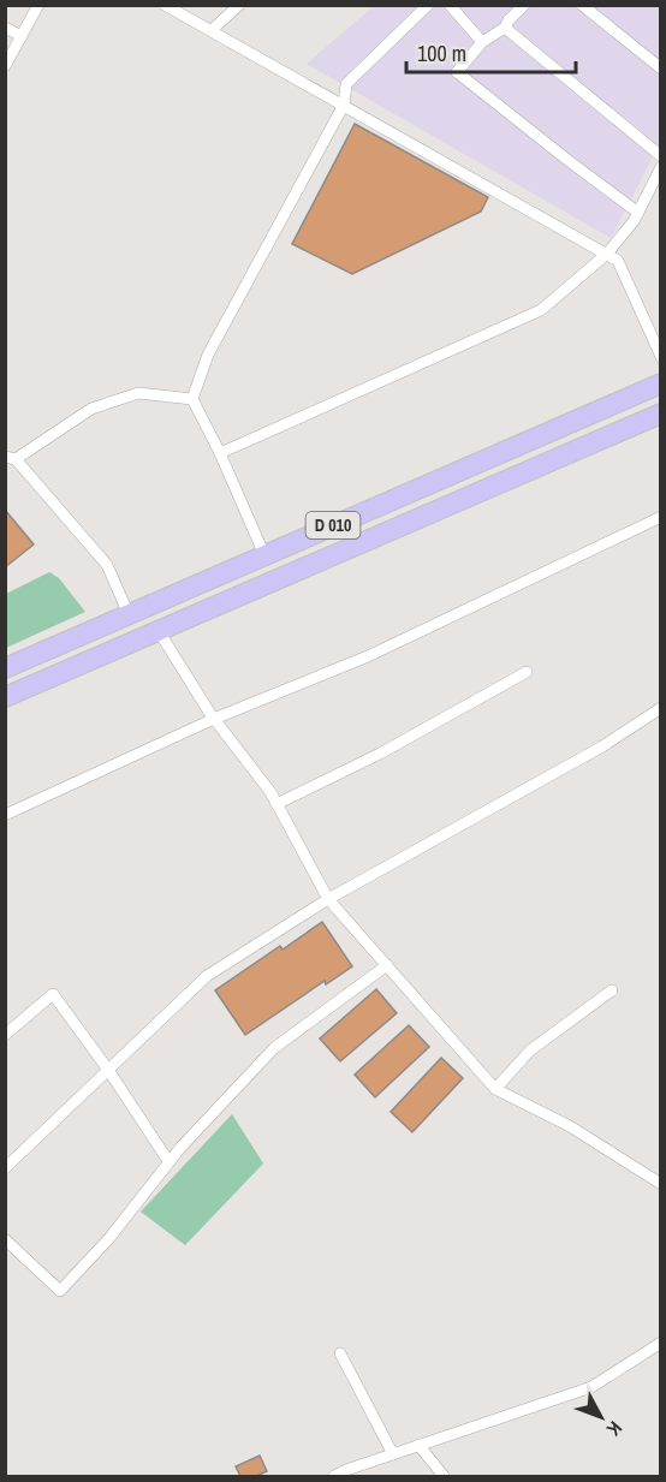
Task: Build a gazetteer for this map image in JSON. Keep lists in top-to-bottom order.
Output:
{
  "streets": {
    "highway": ["D 010"]
  },
  "scale_bar": "100 m",
  "north": "bottom right"
}
